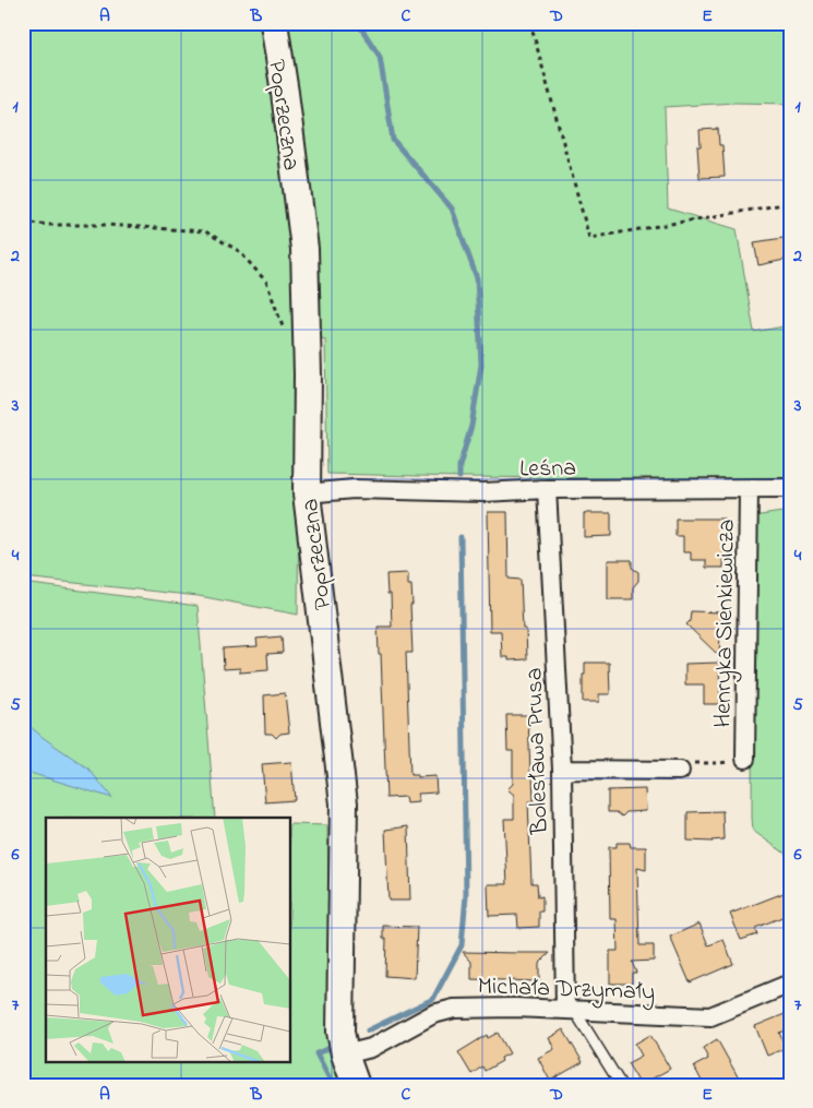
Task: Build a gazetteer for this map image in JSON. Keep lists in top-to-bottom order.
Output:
{
  "streets": {
    "street": [
      "Poprzeczna",
      "Leśna",
      "Henryka Sienkiewicza",
      "Bolesława Prusa",
      "Michała Drzymały"
    ]
  },
  "crossings": [
    ["Poprzeczna", "Leśna"],
    ["Poprzeczna", "Michała Drzymały"],
    ["Leśna", "Henryka Sienkiewicza"],
    ["Leśna", "Bolesława Prusa"],
    ["Bolesława Prusa", "Michała Drzymały"]
  ],
  "grid": {
    "columns": [
      "A",
      "B",
      "C",
      "D",
      "E"
    ],
    "rows": [
      "1",
      "2",
      "3",
      "4",
      "5",
      "6",
      "7"
    ]
  }
}
